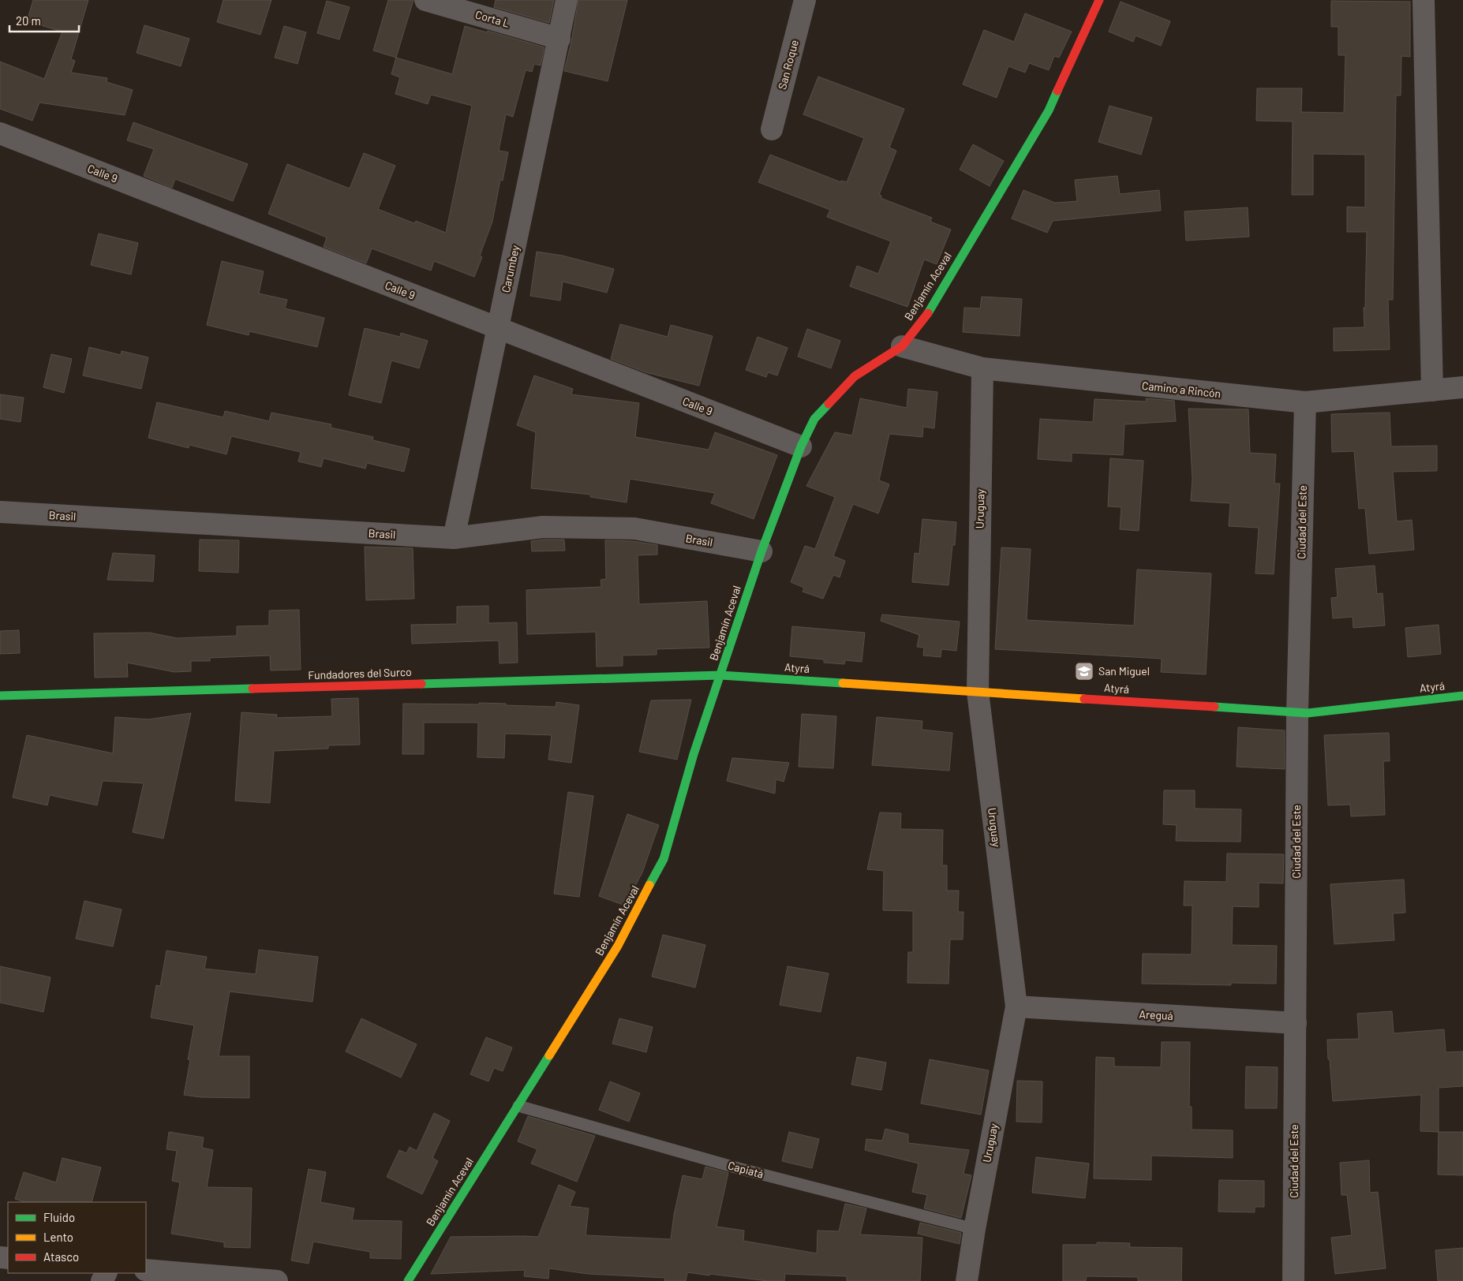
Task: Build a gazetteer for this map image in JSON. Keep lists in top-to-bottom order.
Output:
{
  "streets": {
    "street": [
      "Corta L",
      "San Roque",
      "Calle 9",
      "Carumbey",
      "Benjamín Aceval",
      "Camino a Rincón",
      "Uruguay",
      "Brasil",
      "Ciudad del Este",
      "Atyrá",
      "Fundadores del Surco",
      "Areguá"
    ],
    "lane": ["Capiatá"]
  },
  "crossings": [
    ["Corta L", "Carumbey"],
    ["Calle 9", "Carumbey"],
    ["Calle 9", "Benjamín Aceval"],
    ["Carumbey", "Brasil"],
    ["Benjamín Aceval", "Camino a Rincón"],
    ["Benjamín Aceval", "Brasil"],
    ["Benjamín Aceval", "Atyrá"],
    ["Benjamín Aceval", "Fundadores del Surco"],
    ["Benjamín Aceval", "Capiatá"],
    ["Camino a Rincón", "Uruguay"],
    ["Camino a Rincón", "Ciudad del Este"],
    ["Uruguay", "Atyrá"],
    ["Uruguay", "Areguá"],
    ["Uruguay", "Capiatá"],
    ["Ciudad del Este", "Atyrá"],
    ["Ciudad del Este", "Areguá"],
    ["Atyrá", "Fundadores del Surco"]
  ],
  "places": {
    "school or university": ["San Miguel"]
  },
  "legend": ["Fluido", "Lento", "Atasco"],
  "scale_bar": "20 m"
}
